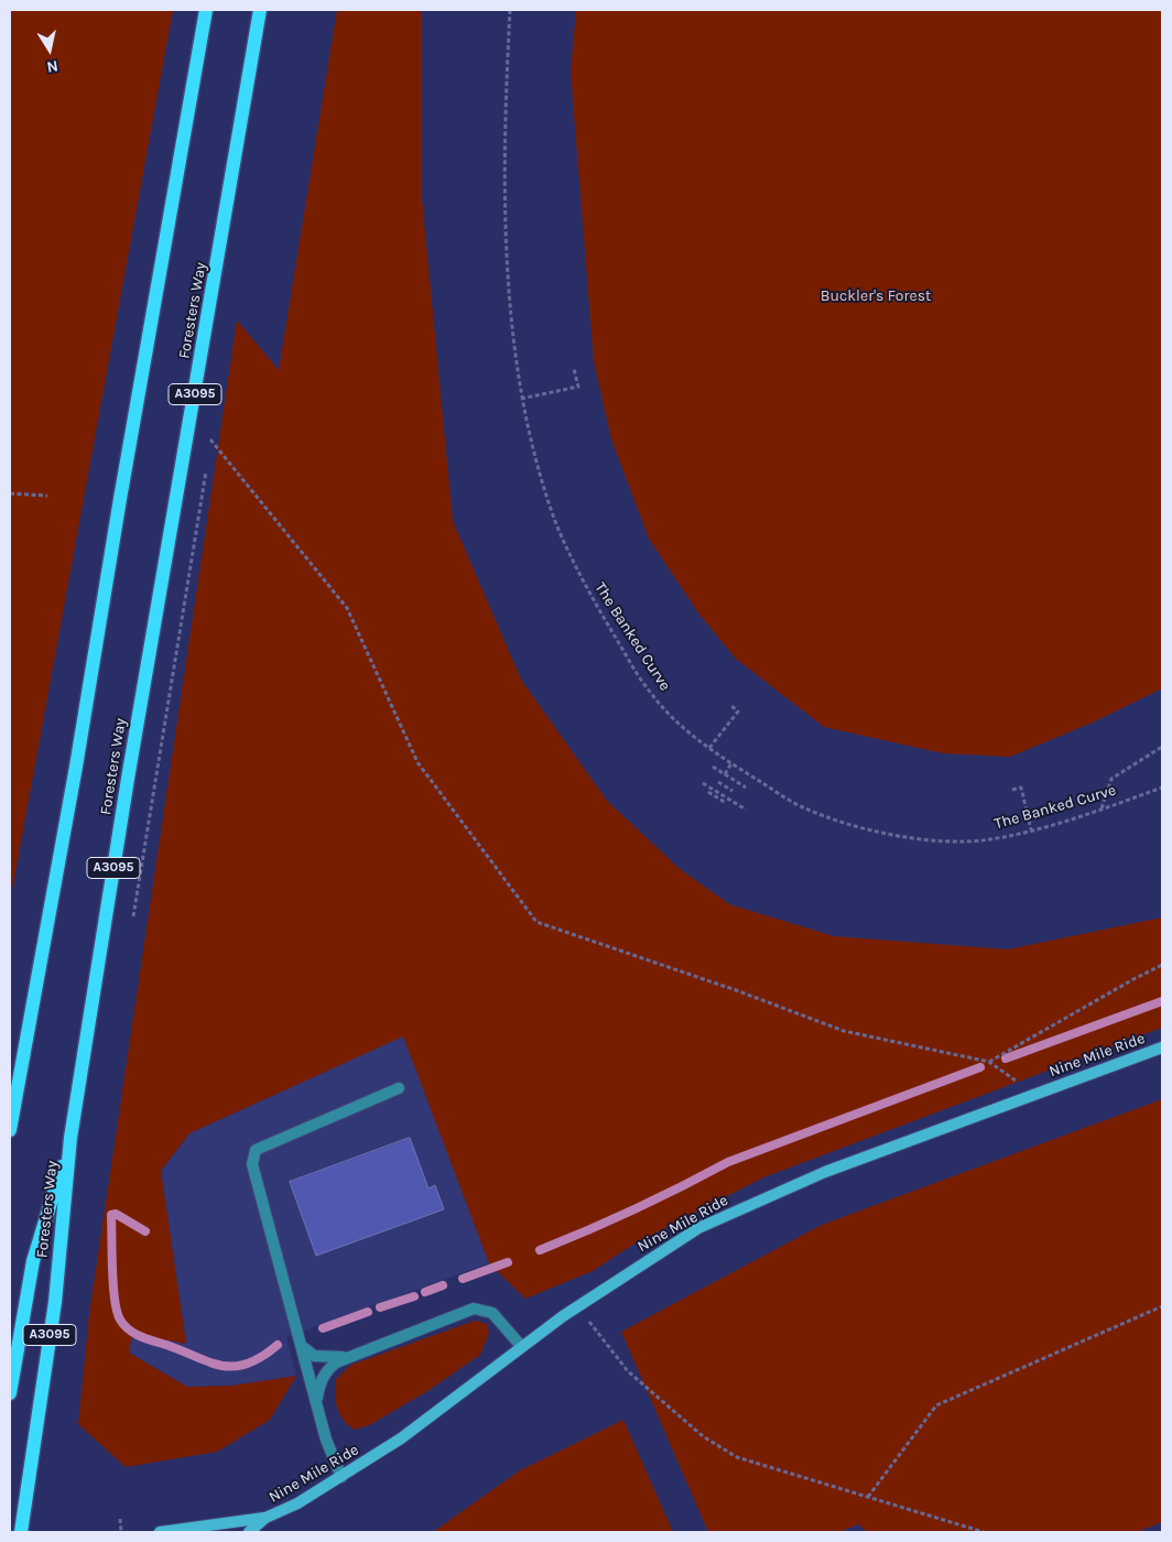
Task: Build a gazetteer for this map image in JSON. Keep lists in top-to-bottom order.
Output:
{
  "streets": {
    "main road": ["Foresters Way", "A3095", "Nine Mile Ride"],
    "path": ["The Banked Curve"]
  },
  "parks": ["Buckler's Forest"],
  "north": "bottom"
}
